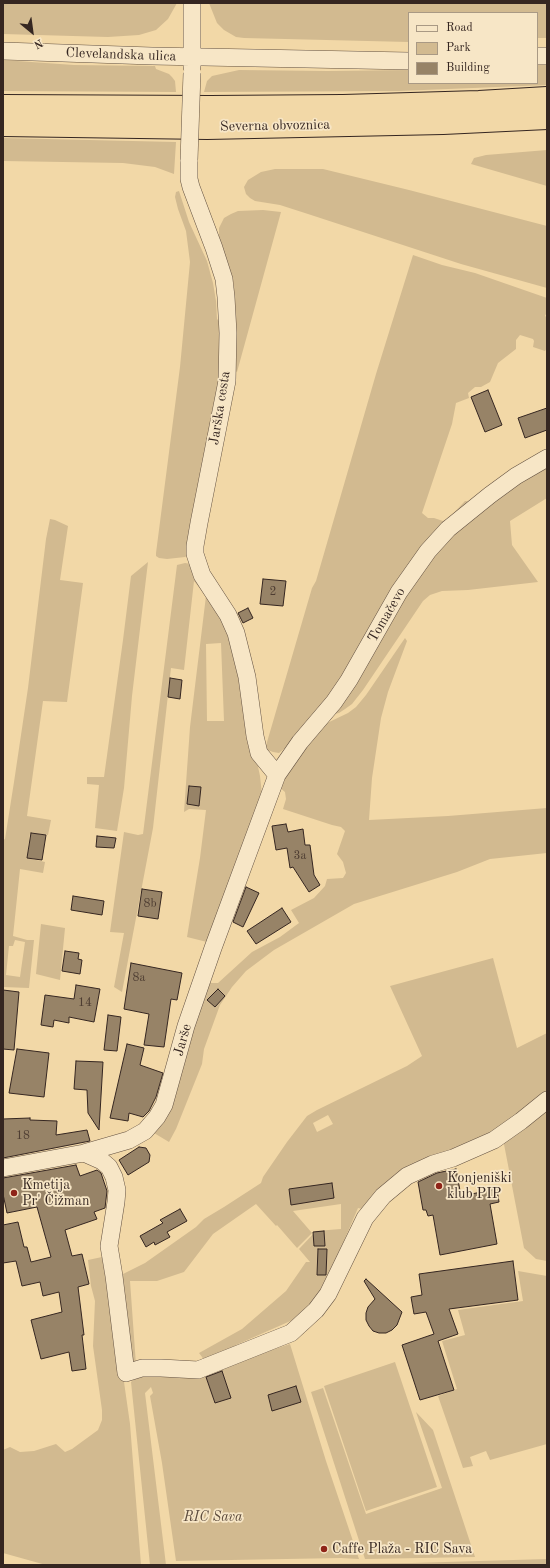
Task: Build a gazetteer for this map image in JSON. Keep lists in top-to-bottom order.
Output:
{
  "streets": {
    "highway": ["Severna obvoznica"],
    "street": [
      "Clevelandska ulica",
      "Jarška cesta",
      "Tomačevo",
      "Jarše"
    ]
  },
  "crossings": [
    ["Clevelandska ulica", "Jarška cesta"],
    ["Jarška cesta", "Tomačevo"],
    ["Tomačevo", "Jarše"]
  ],
  "parks": ["RIC Sava"],
  "places": ["Konjeniški klub PIP", "Kmetija Pr' Čižman", "Caffe Plaža - RIC Sava"],
  "house_numbers": [
    "2",
    "3a",
    "8b",
    "8a",
    "14",
    "18"
  ],
  "legend": ["Road", "Park", "Building"],
  "north": "bottom right"
}
